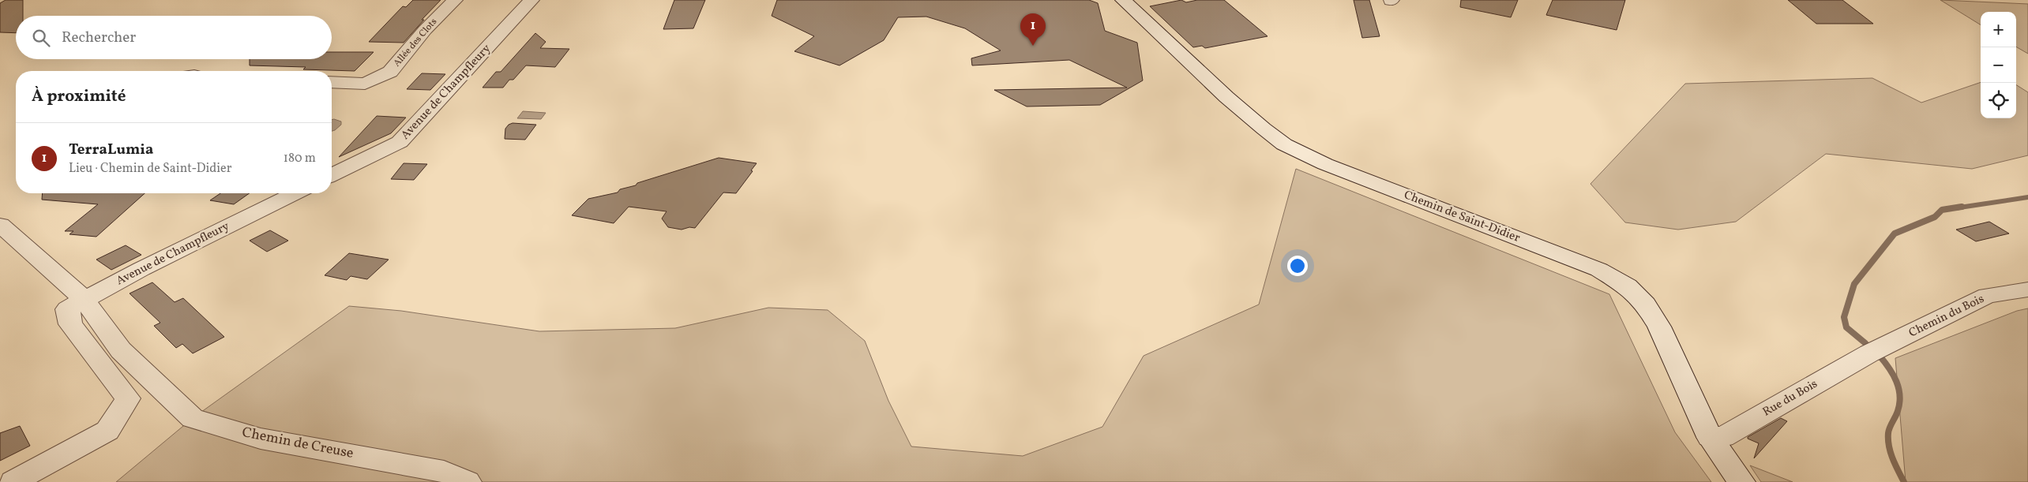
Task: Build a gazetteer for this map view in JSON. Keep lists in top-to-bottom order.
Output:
{
  "streets": {
    "street": [
      "Allée des Clots",
      "Avenue de Champfleury",
      "Chemin de Saint-Didier",
      "Chemin du Bois",
      "Rue du Bois",
      "Chemin de Creuse"
    ]
  },
  "crossings": [
    ["Avenue de Champfleury", "Chemin de Creuse"],
    ["Chemin de Saint-Didier", "Rue du Bois"],
    ["Chemin du Bois", "Rue du Bois"]
  ],
  "page": {
    "map_buttons": ["+", "−"],
    "pins": "1",
    "search": "Rechercher",
    "heading": "À proximité",
    "list": [
      {
        "mark": "1",
        "name": "TerraLumia",
        "note": "Lieu · Chemin de Saint-Didier",
        "value": "180 m"
      }
    ]
  }
}
